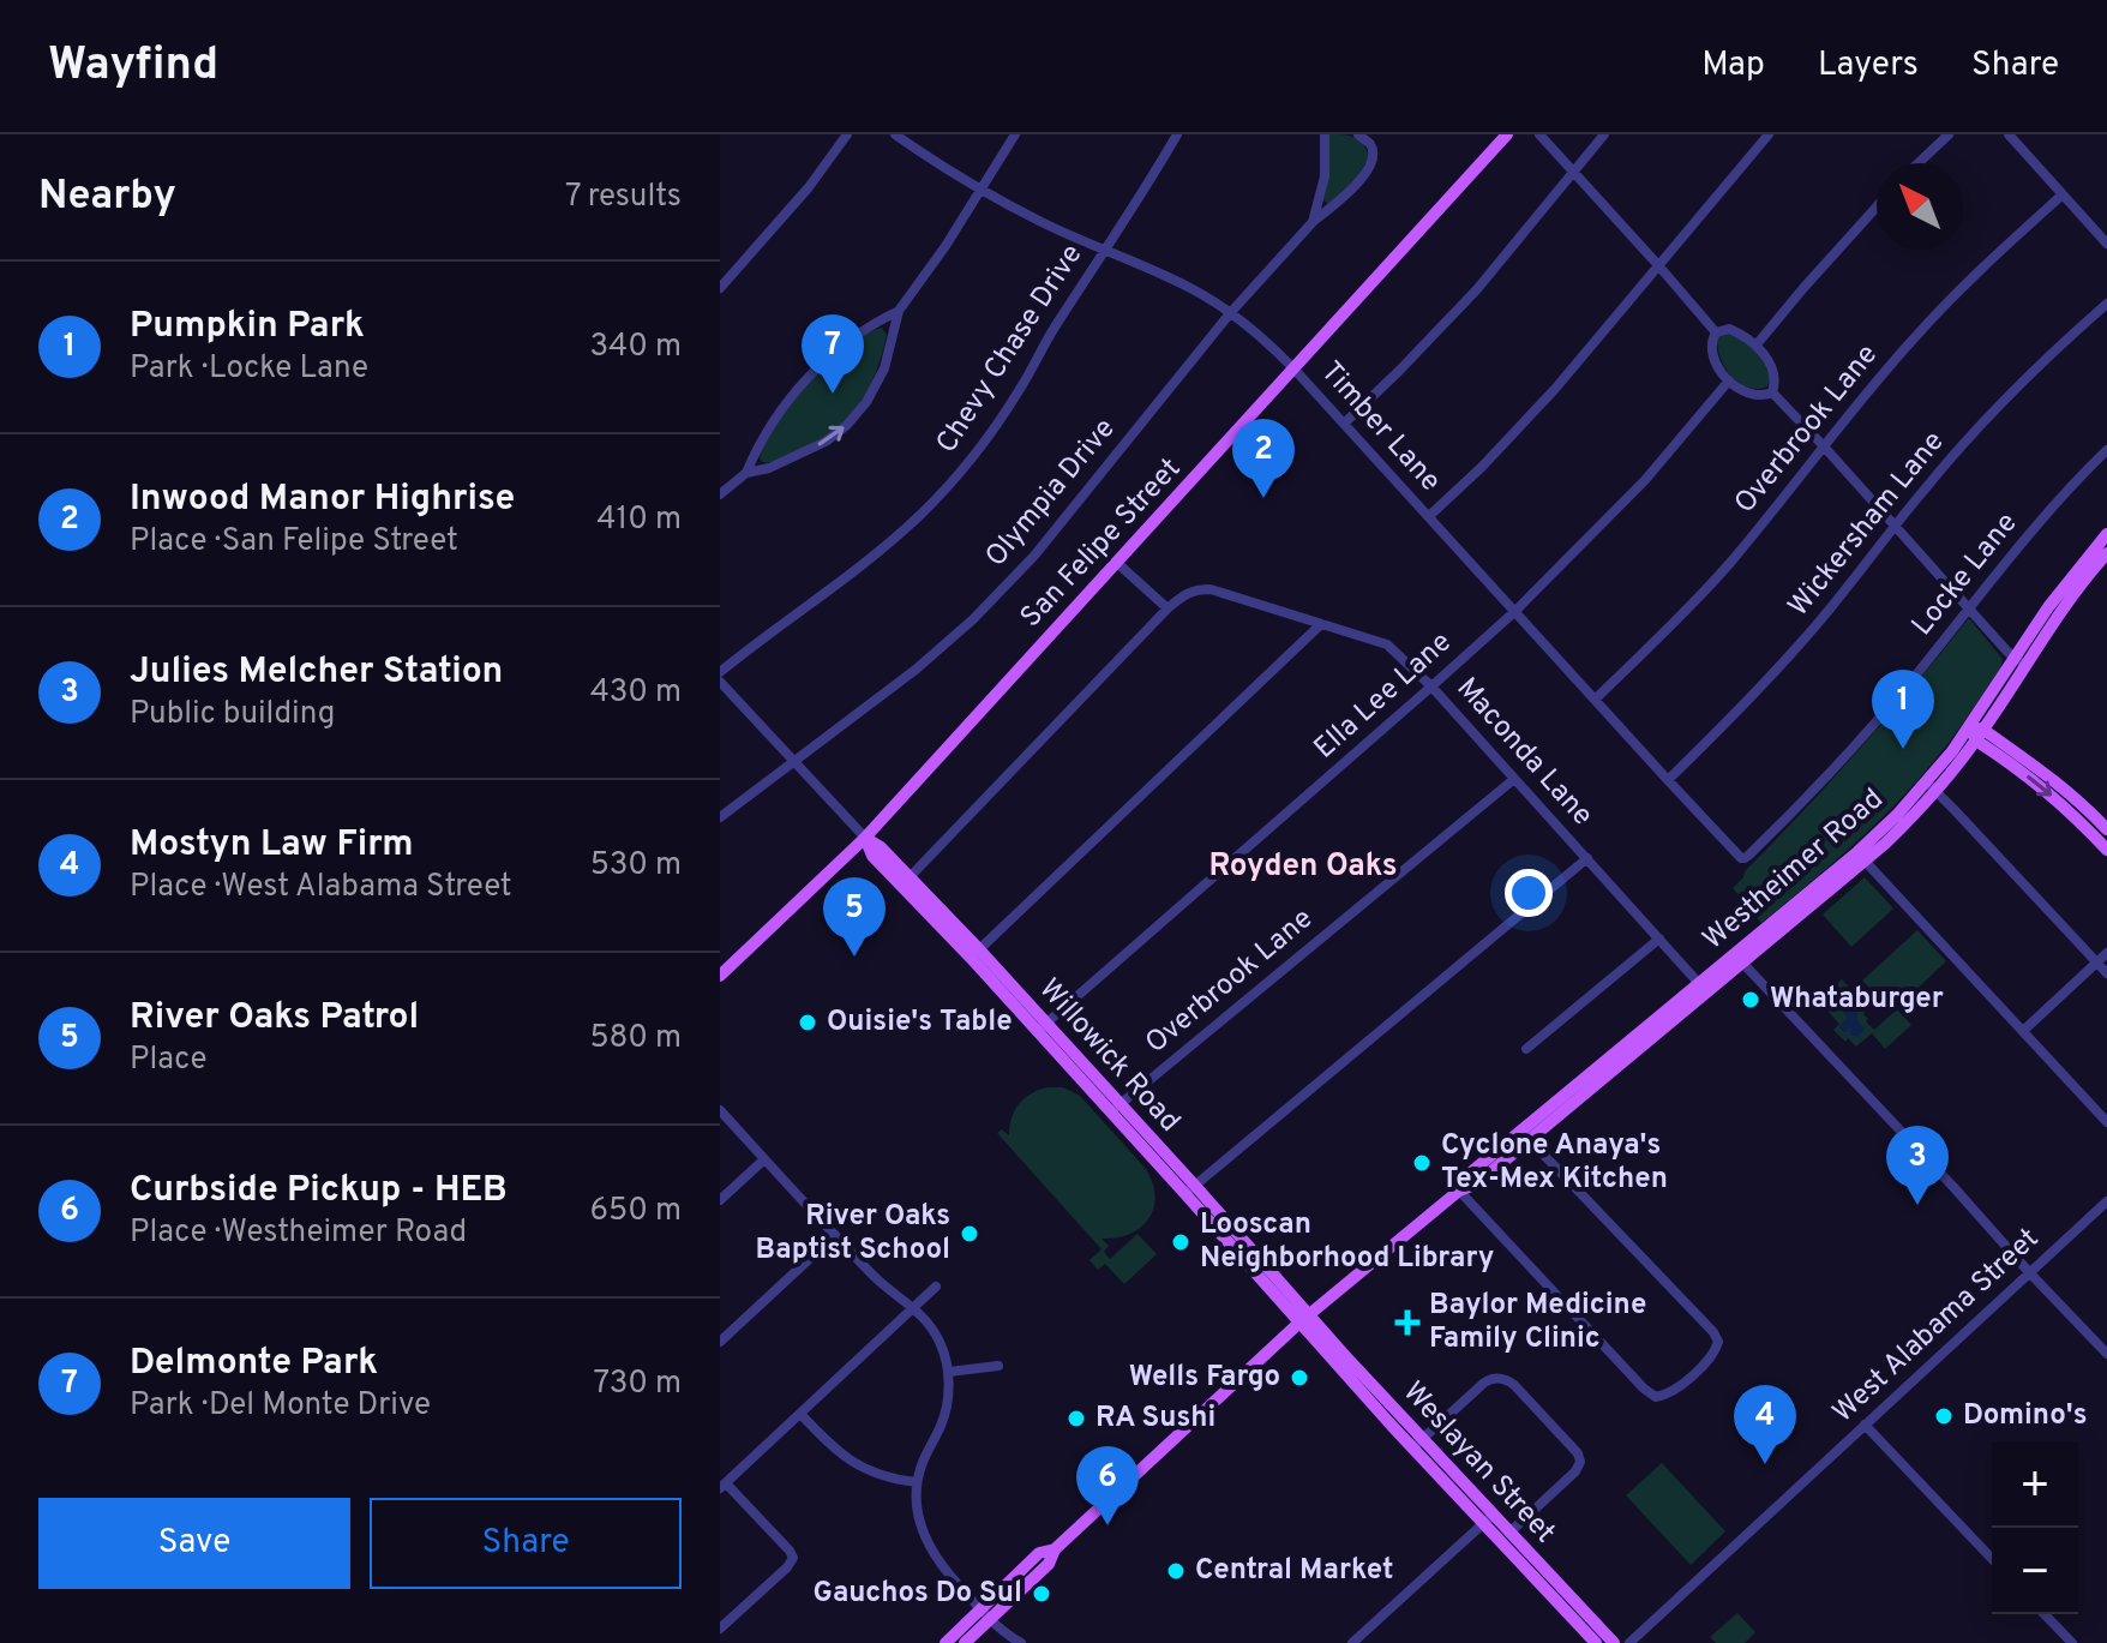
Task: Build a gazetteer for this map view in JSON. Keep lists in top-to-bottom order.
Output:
{
  "streets": {
    "main road": [
      "San Felipe Street",
      "Westheimer Road",
      "Willowick Road",
      "Weslayan Street"
    ],
    "street": [
      "Chevy Chase Drive",
      "Timber Lane",
      "Overbrook Lane",
      "Olympia Drive",
      "Wickersham Lane",
      "Locke Lane",
      "Ella Lee Lane",
      "Maconda Lane",
      "West Alabama Street"
    ]
  },
  "crossings": [
    ["Chevy Chase Drive", "Timber Lane"],
    ["Timber Lane", "Overbrook Lane"],
    ["Timber Lane", "Olympia Drive"],
    ["Timber Lane", "Wickersham Lane"],
    ["Timber Lane", "San Felipe Street"],
    ["Timber Lane", "Locke Lane"],
    ["Timber Lane", "Ella Lee Lane"],
    ["Overbrook Lane", "Maconda Lane"],
    ["Overbrook Lane", "Willowick Road"],
    ["Olympia Drive", "Willowick Road"],
    ["San Felipe Street", "Willowick Road"],
    ["Ella Lee Lane", "Maconda Lane"],
    ["Ella Lee Lane", "Willowick Road"],
    ["Maconda Lane", "Westheimer Road"],
    ["Westheimer Road", "Willowick Road"],
    ["Westheimer Road", "Weslayan Street"],
    ["Willowick Road", "Weslayan Street"]
  ],
  "districts": ["Royden Oaks"],
  "places": {
    "other": [
      "Whataburger",
      "Ouisie's Table",
      "Cyclone Anaya's Tex-Mex Kitchen",
      "River Oaks Baptist School",
      "Looscan Neighborhood Library",
      "Wells Fargo",
      "Domino's",
      "RA Sushi",
      "Central Market",
      "Gauchos Do Sul"
    ],
    "health": ["Baylor Medicine Family Clinic"]
  },
  "north": "top left",
  "page": {
    "header": "Wayfind",
    "nav": ["Map", "Layers", "Share"],
    "heading": ["Nearby", "7 results"],
    "list": [
      {
        "mark": "1",
        "name": "Pumpkin Park",
        "note": "Park · Locke Lane",
        "value": "340 m"
      },
      {
        "mark": "2",
        "name": "Inwood Manor Highrise",
        "note": "Place · San Felipe Street",
        "value": "410 m"
      },
      {
        "mark": "3",
        "name": "Julies Melcher Station",
        "note": "Public building",
        "value": "430 m"
      },
      {
        "mark": "4",
        "name": "Mostyn Law Firm",
        "note": "Place · West Alabama Street",
        "value": "530 m"
      },
      {
        "mark": "5",
        "name": "River Oaks Patrol",
        "note": "Place",
        "value": "580 m"
      },
      {
        "mark": "6",
        "name": "Curbside Pickup - HEB",
        "note": "Place · Westheimer Road",
        "value": "650 m"
      },
      {
        "mark": "7",
        "name": "Delmonte Park",
        "note": "Park · Del Monte Drive",
        "value": "730 m"
      }
    ],
    "pins": [
      "7",
      "2",
      "1",
      "5",
      "3",
      "4",
      "6"
    ],
    "map_buttons": ["+", "−"],
    "buttons": ["Save", "Share"]
  }
}
